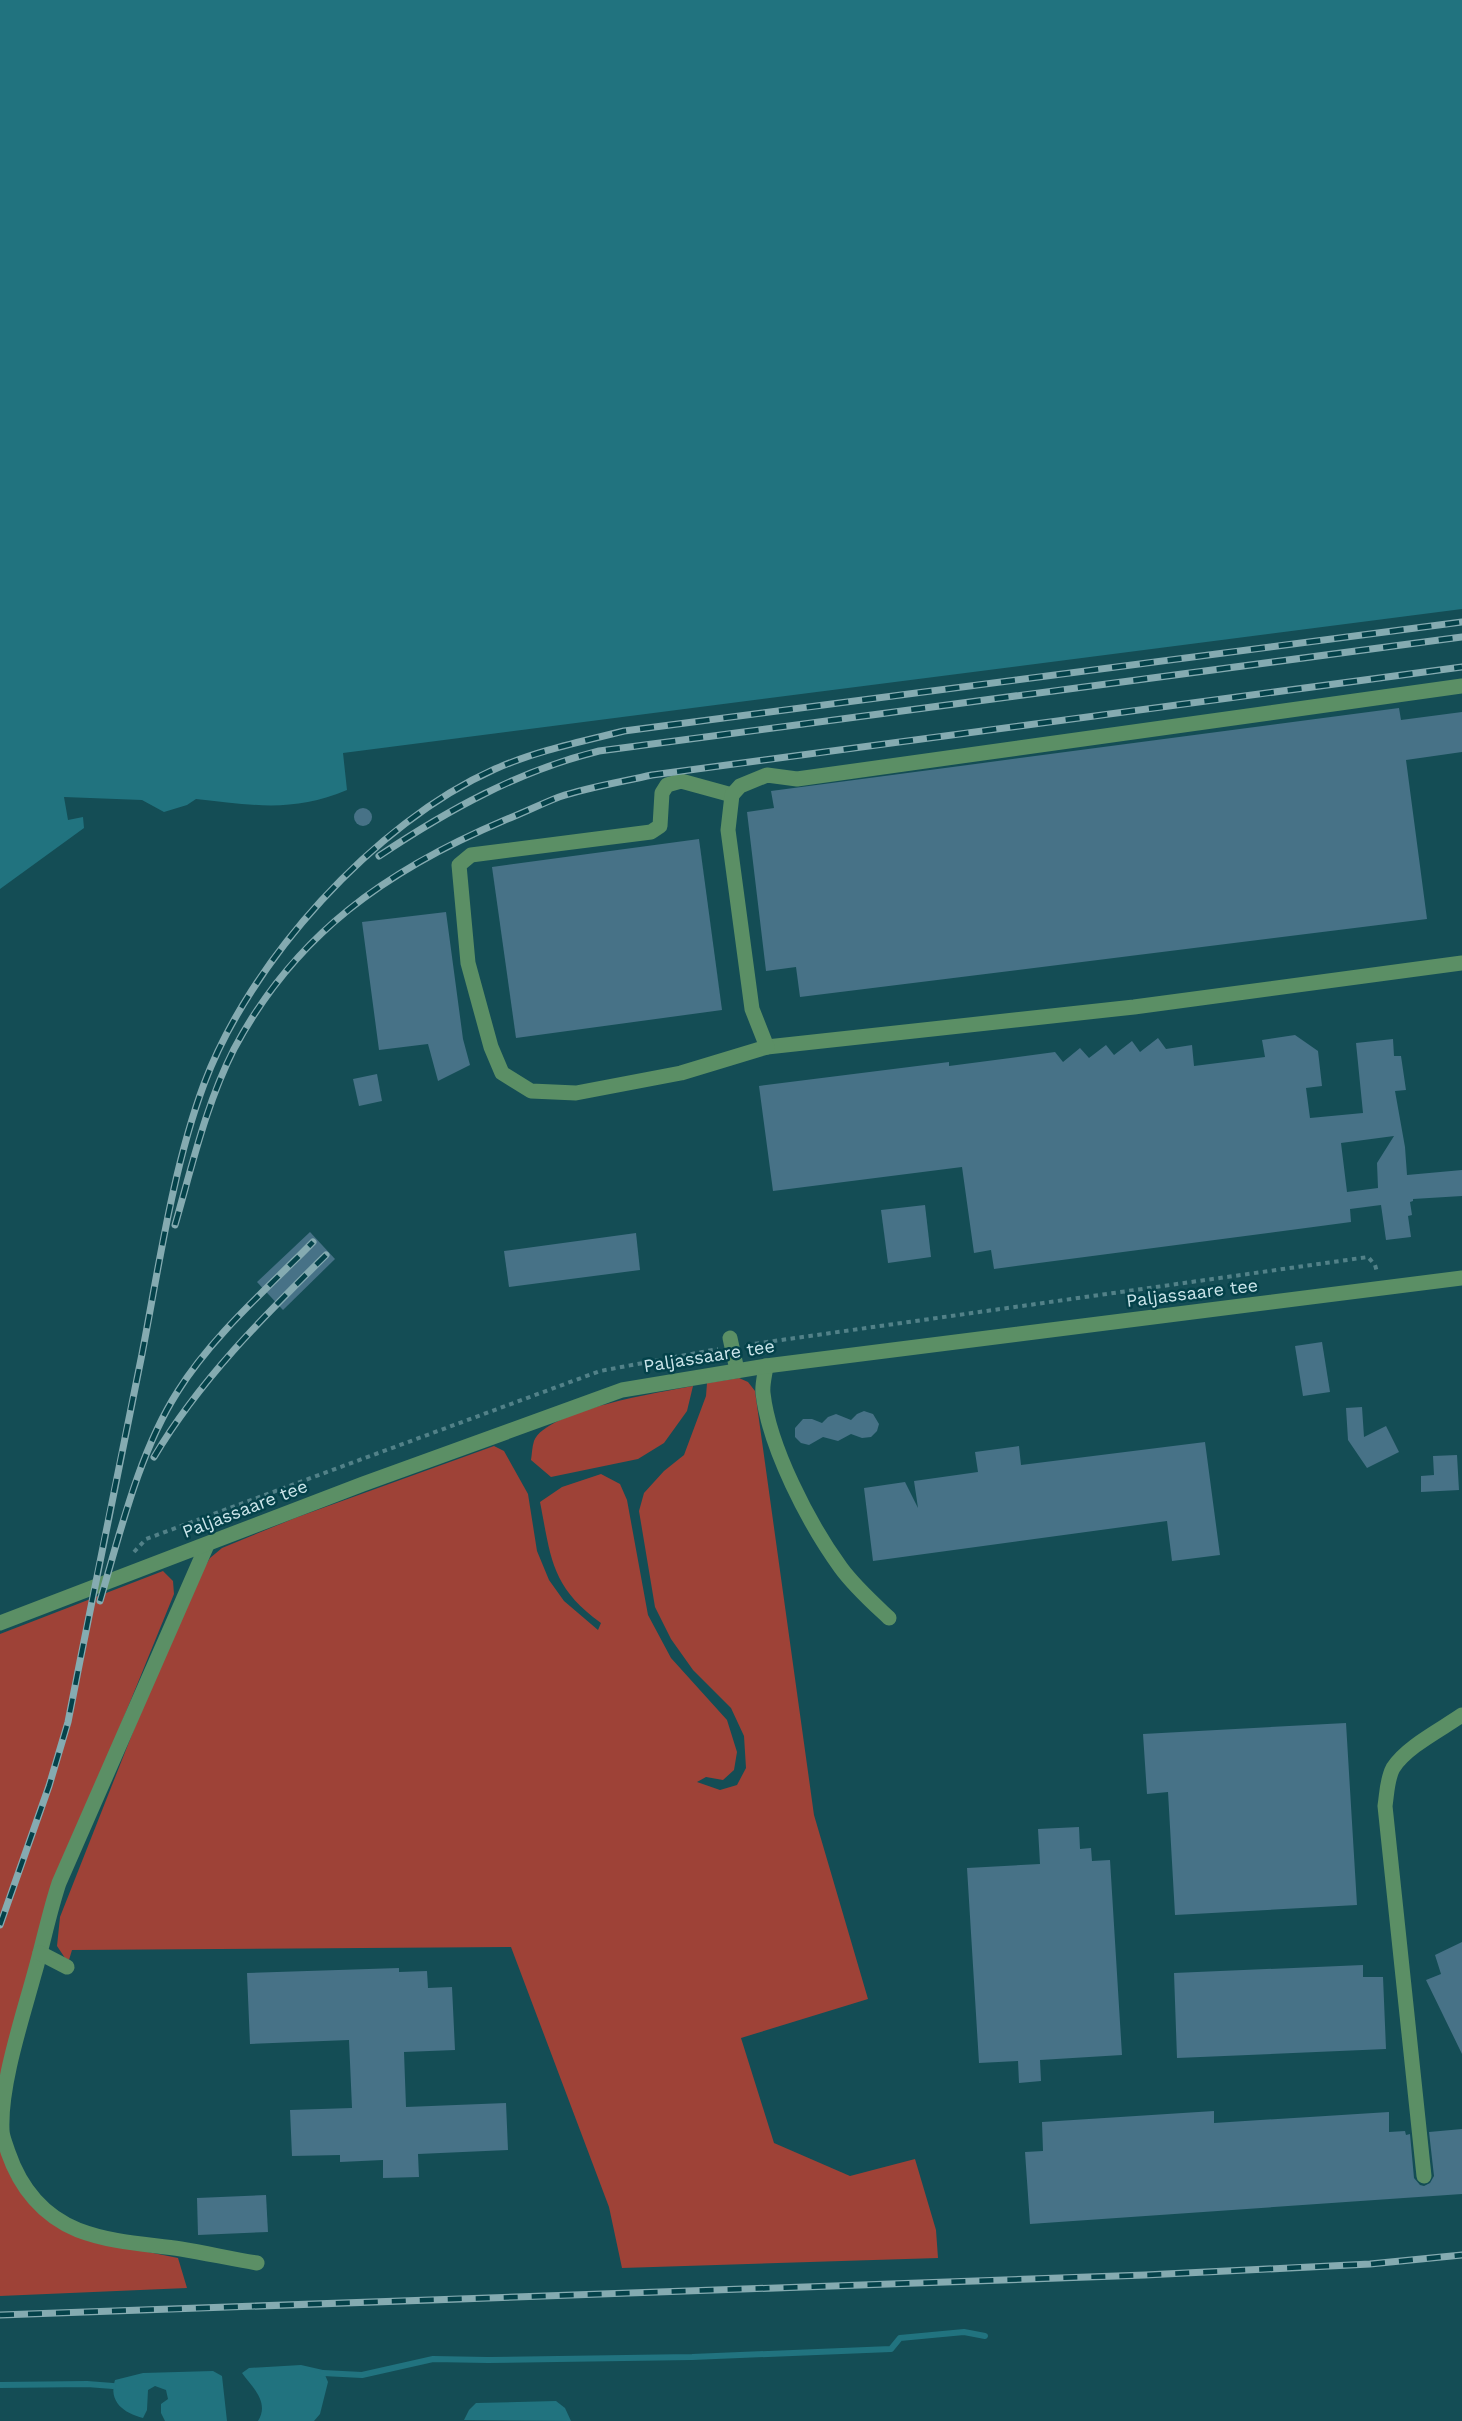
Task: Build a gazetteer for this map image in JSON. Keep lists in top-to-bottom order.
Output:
{
  "streets": {
    "street": ["Paljassaare tee"]
  }
}
